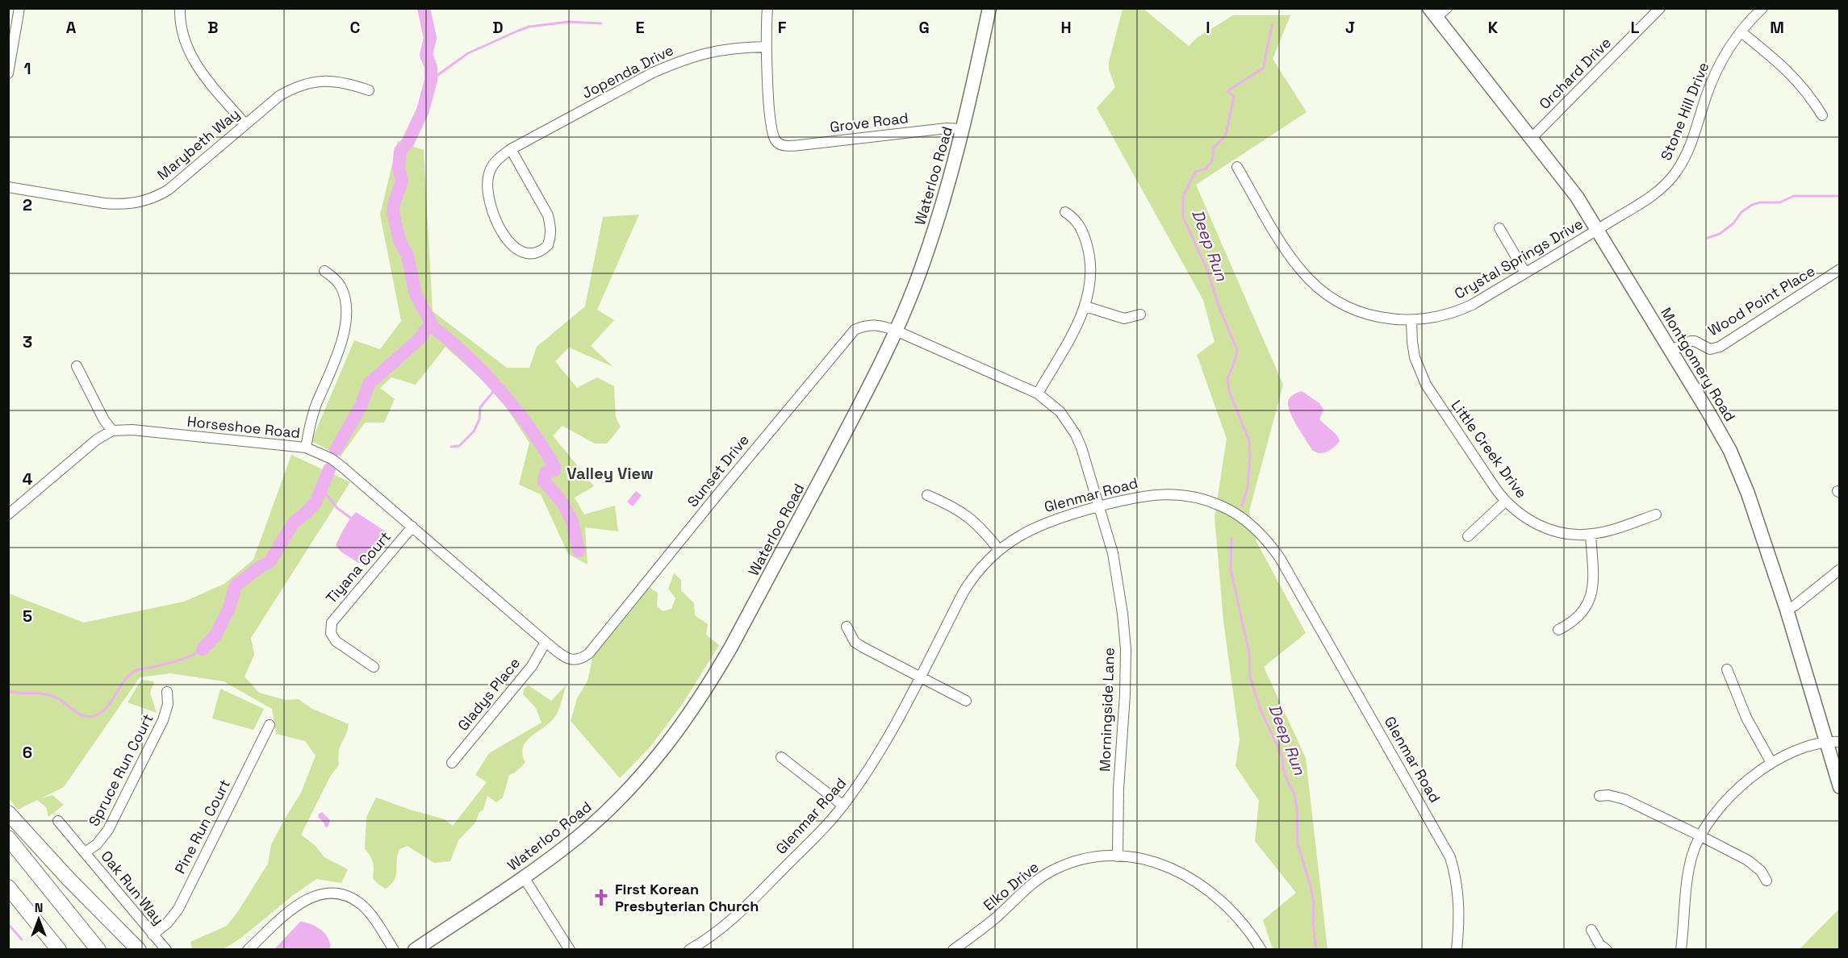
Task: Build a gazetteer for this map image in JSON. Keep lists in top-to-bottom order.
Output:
{
  "streets": {
    "main road": ["Waterloo Road", "Montgomery Road"],
    "street": [
      "Jopenda Drive",
      "Orchard Drive",
      "Stone Hill Drive",
      "Grove Road",
      "Marybeth Way",
      "Crystal Springs Drive",
      "Wood Point Place",
      "Horseshoe Road",
      "Little Creek Drive",
      "Sunset Drive",
      "Glenmar Road",
      "Tiyana Court",
      "Gladys Place",
      "Morningside Lane",
      "Spruce Run Court",
      "Pine Run Court",
      "Elko Drive",
      "Oak Run Way"
    ]
  },
  "crossings": [
    ["Jopenda Drive", "Grove Road"],
    ["Orchard Drive", "Montgomery Road"],
    ["Stone Hill Drive", "Crystal Springs Drive"],
    ["Stone Hill Drive", "Montgomery Road"],
    ["Grove Road", "Waterloo Road"],
    ["Waterloo Road", "Sunset Drive"],
    ["Waterloo Road", "Morningside Lane"],
    ["Crystal Springs Drive", "Montgomery Road"],
    ["Crystal Springs Drive", "Little Creek Drive"],
    ["Wood Point Place", "Montgomery Road"],
    ["Horseshoe Road", "Sunset Drive"],
    ["Horseshoe Road", "Tiyana Court"],
    ["Horseshoe Road", "Gladys Place"],
    ["Sunset Drive", "Morningside Lane"],
    ["Glenmar Road", "Morningside Lane"],
    ["Morningside Lane", "Elko Drive"],
    ["Spruce Run Court", "Oak Run Way"],
    ["Pine Run Court", "Oak Run Way"]
  ],
  "districts": ["Valley View"],
  "water": ["Deep Run"],
  "places": {
    "church": ["First Korean Presbyterian Church"]
  },
  "north": "top",
  "grid": {
    "columns": [
      "A",
      "B",
      "C",
      "D",
      "E",
      "F",
      "G",
      "H",
      "I",
      "J",
      "K",
      "L",
      "M"
    ],
    "rows": [
      "1",
      "2",
      "3",
      "4",
      "5",
      "6"
    ]
  }
}
